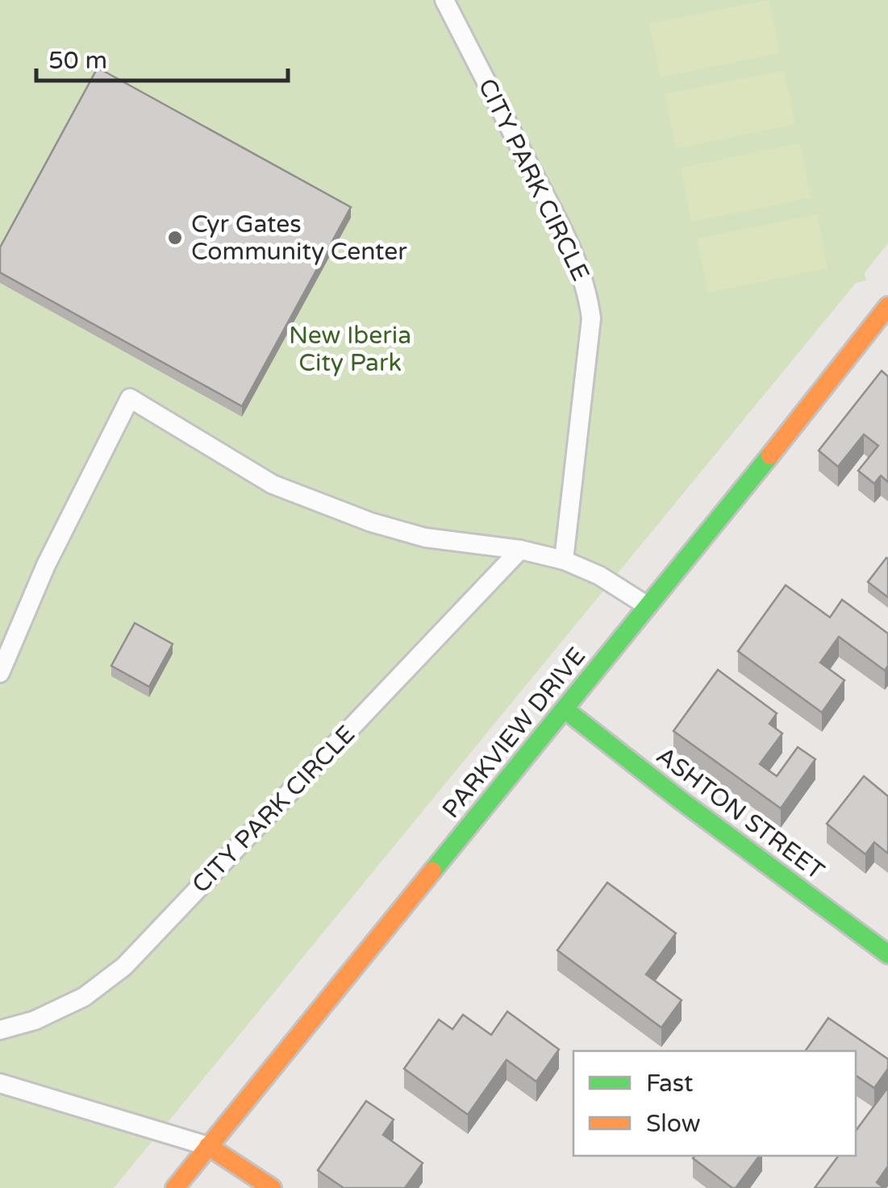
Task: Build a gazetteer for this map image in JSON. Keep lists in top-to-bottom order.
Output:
{
  "streets": {
    "main road": ["PARKVIEW DRIVE", "ASHTON STREET"],
    "lane": ["CITY PARK CIRCLE"]
  },
  "crossings": [
    ["PARKVIEW DRIVE", "ASHTON STREET"]
  ],
  "parks": ["New Iberia City Park"],
  "places": ["Cyr Gates Community Center"],
  "legend": ["Fast", "Slow"],
  "scale_bar": "50 m"
}
